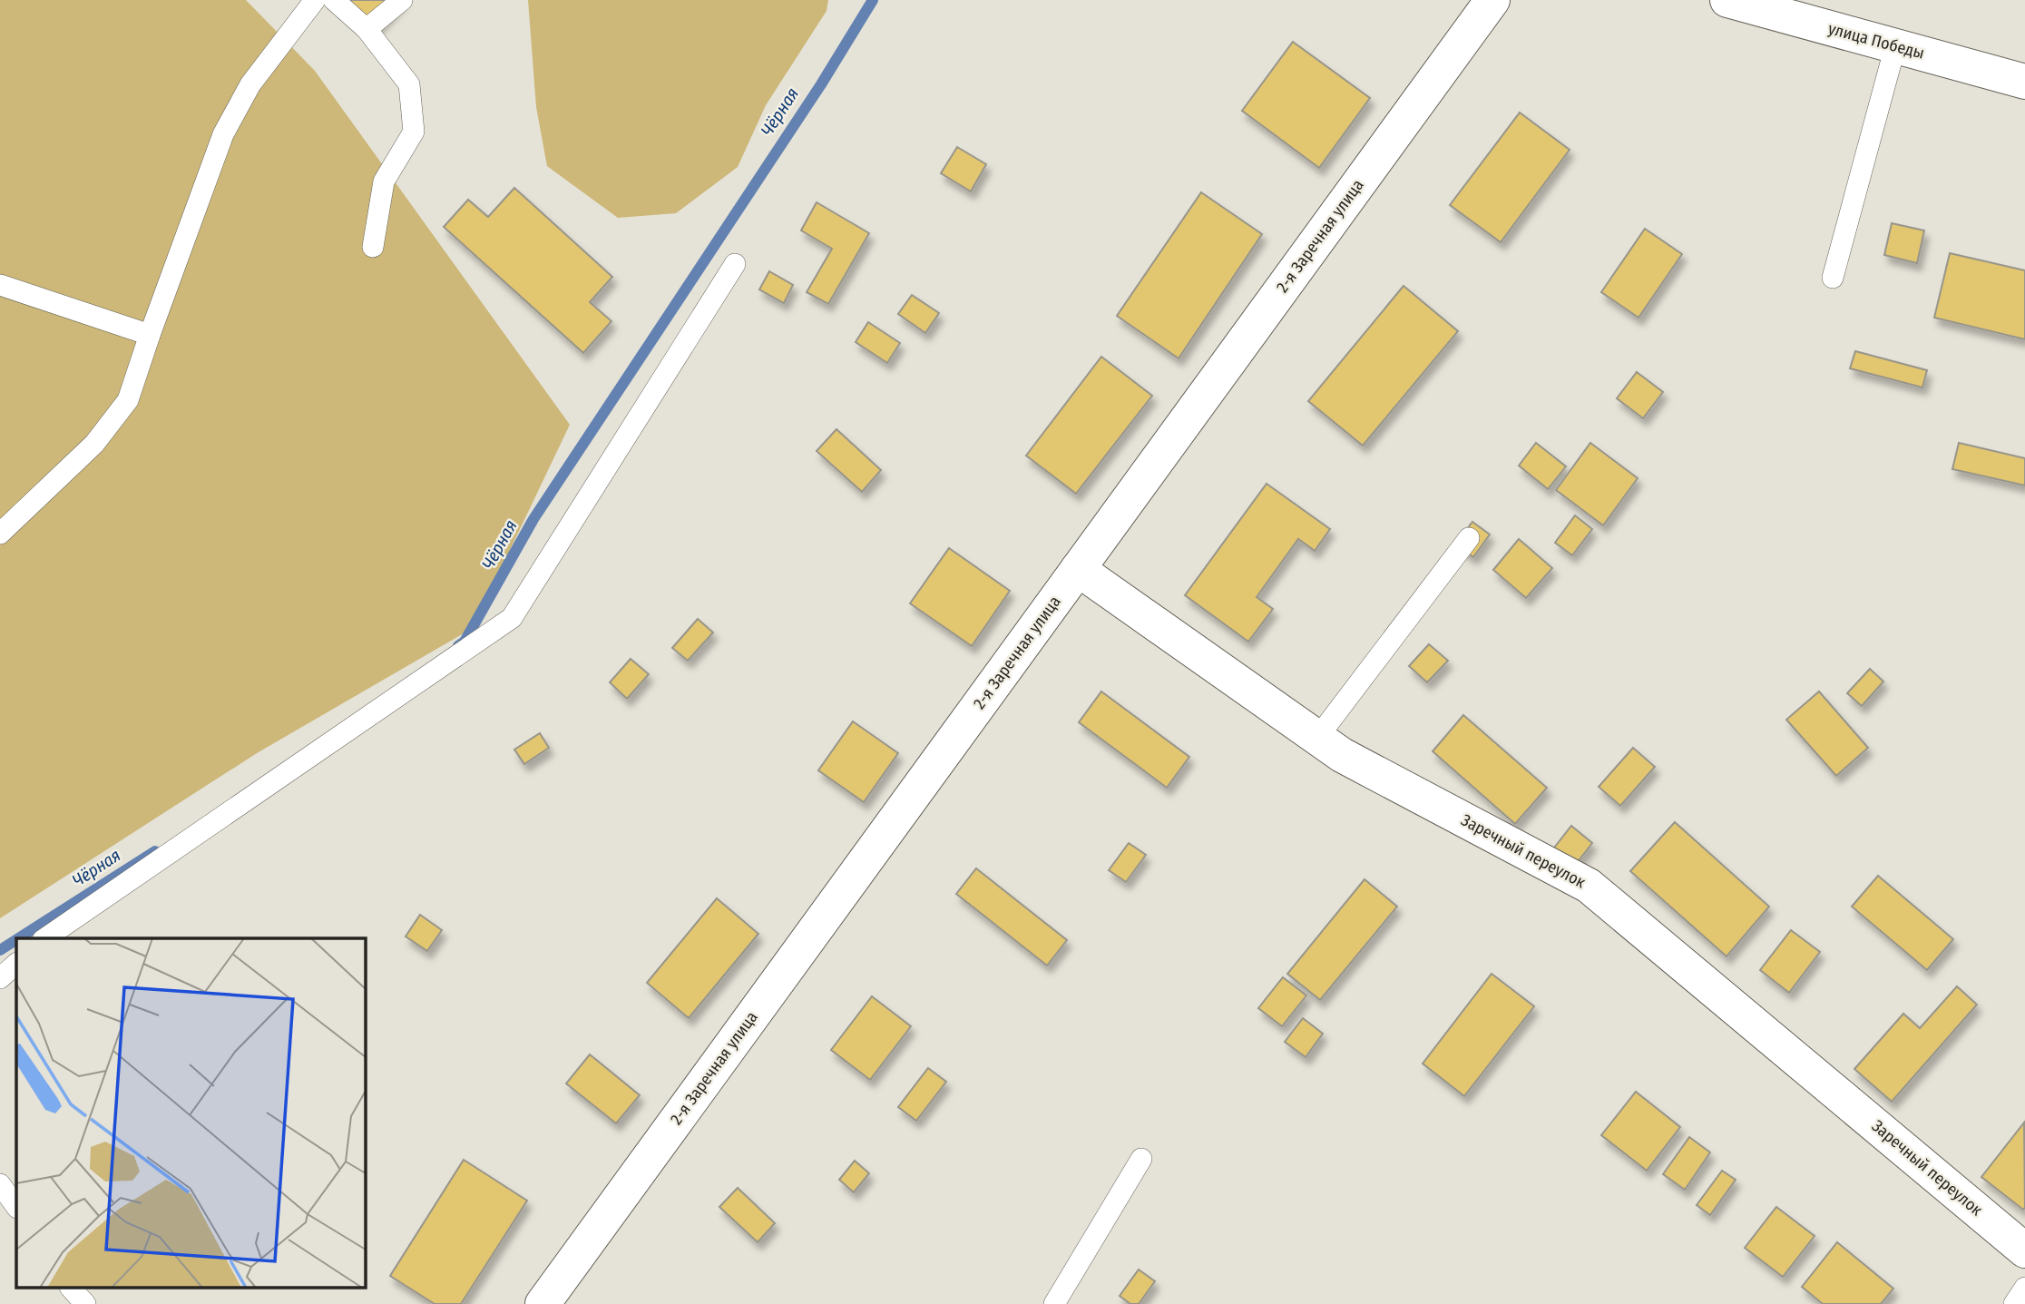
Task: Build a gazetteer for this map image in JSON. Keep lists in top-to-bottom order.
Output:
{
  "streets": {
    "street": ["улица Победы", "2-я Заречная улица", "Заречный переулок"]
  },
  "crossings": [
    ["2-я Заречная улица", "Заречный переулок"]
  ],
  "water": ["Чёрная"]
}
